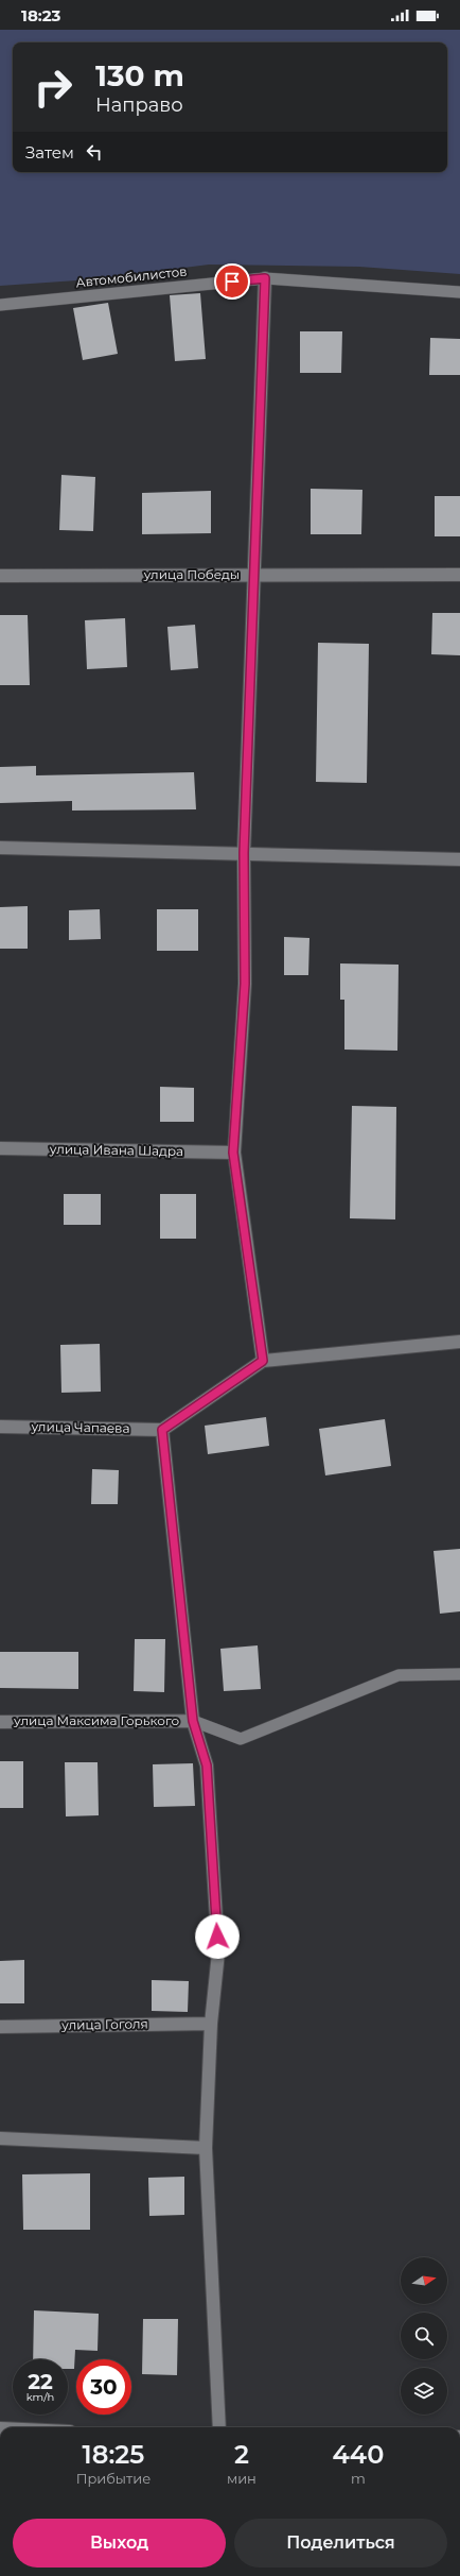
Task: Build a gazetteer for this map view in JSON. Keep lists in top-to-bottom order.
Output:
{
  "streets": {
    "street": [
      "улица Победы",
      "улица Ивана Шадра",
      "улица Чапаева",
      "улица Максима Горького",
      "улица Гоголя"
    ],
    "lane": ["Автомобилистов"]
  },
  "north": "right",
  "page": {
    "status": "18:23",
    "turn": ["130 m", "Направо"],
    "then": "Затем",
    "speed": "22 km/h",
    "limit": "30",
    "eta": [
      "18:25",
      "Прибытие",
      "2",
      "мин",
      "440",
      "m"
    ],
    "buttons": ["Выход", "Поделиться"]
  }
}
